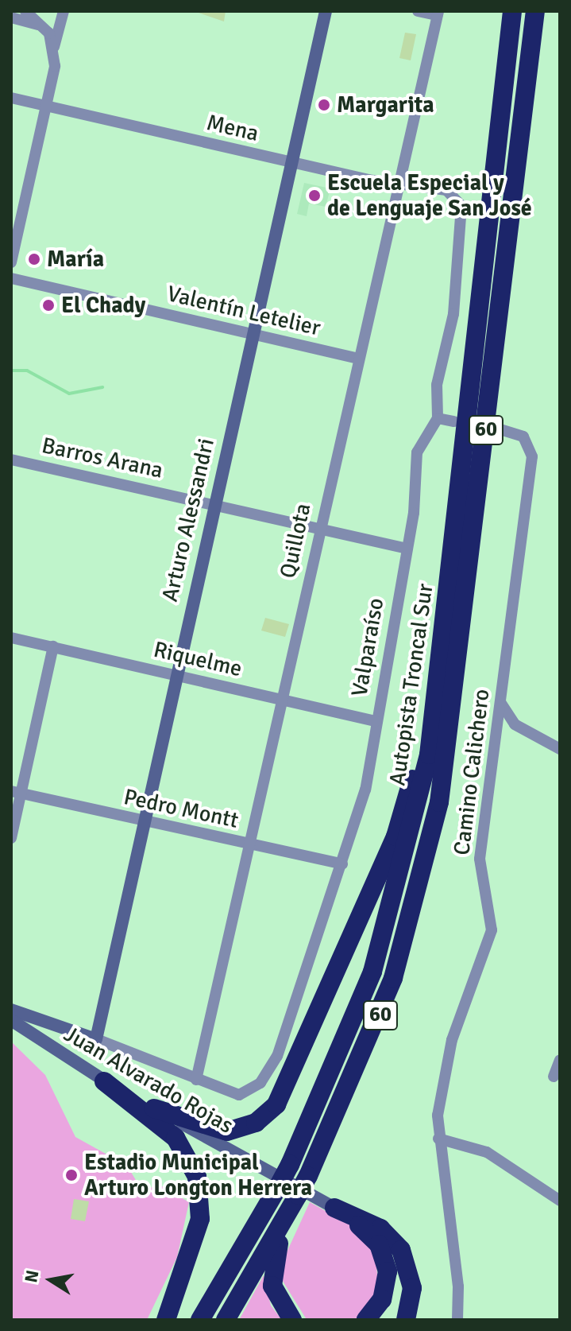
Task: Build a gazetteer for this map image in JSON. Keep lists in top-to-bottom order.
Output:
{
  "streets": {
    "highway": ["60", "Autopista Troncal Sur"],
    "main road": ["Arturo Alessandri", "Juan Alvarado Rojas"],
    "street": [
      "Mena",
      "Valentín Letelier",
      "Barros Arana",
      "Quillota",
      "Valparaíso",
      "Riquelme",
      "Camino Calichero",
      "Pedro Montt"
    ]
  },
  "crossings": [
    ["Mena", "Arturo Alessandri"],
    ["Mena", "Quillota"],
    ["Mena", "Valparaíso"],
    ["Valentín Letelier", "Arturo Alessandri"],
    ["Valentín Letelier", "Quillota"],
    ["Barros Arana", "Arturo Alessandri"],
    ["Barros Arana", "Quillota"],
    ["Barros Arana", "Valparaíso"],
    ["Arturo Alessandri", "Riquelme"],
    ["Arturo Alessandri", "Pedro Montt"],
    ["Arturo Alessandri", "Juan Alvarado Rojas"],
    ["Quillota", "Riquelme"],
    ["Quillota", "Pedro Montt"],
    ["Quillota", "Juan Alvarado Rojas"],
    ["Valparaíso", "Riquelme"],
    ["Valparaíso", "Pedro Montt"],
    ["Valparaíso", "Juan Alvarado Rojas"]
  ],
  "places": [
    "Margarita",
    "Escuela Especial y de Lenguaje San José",
    "María",
    "El Chady",
    "Estadio Municipal Arturo Longton Herrera"
  ],
  "north": "left"
}
